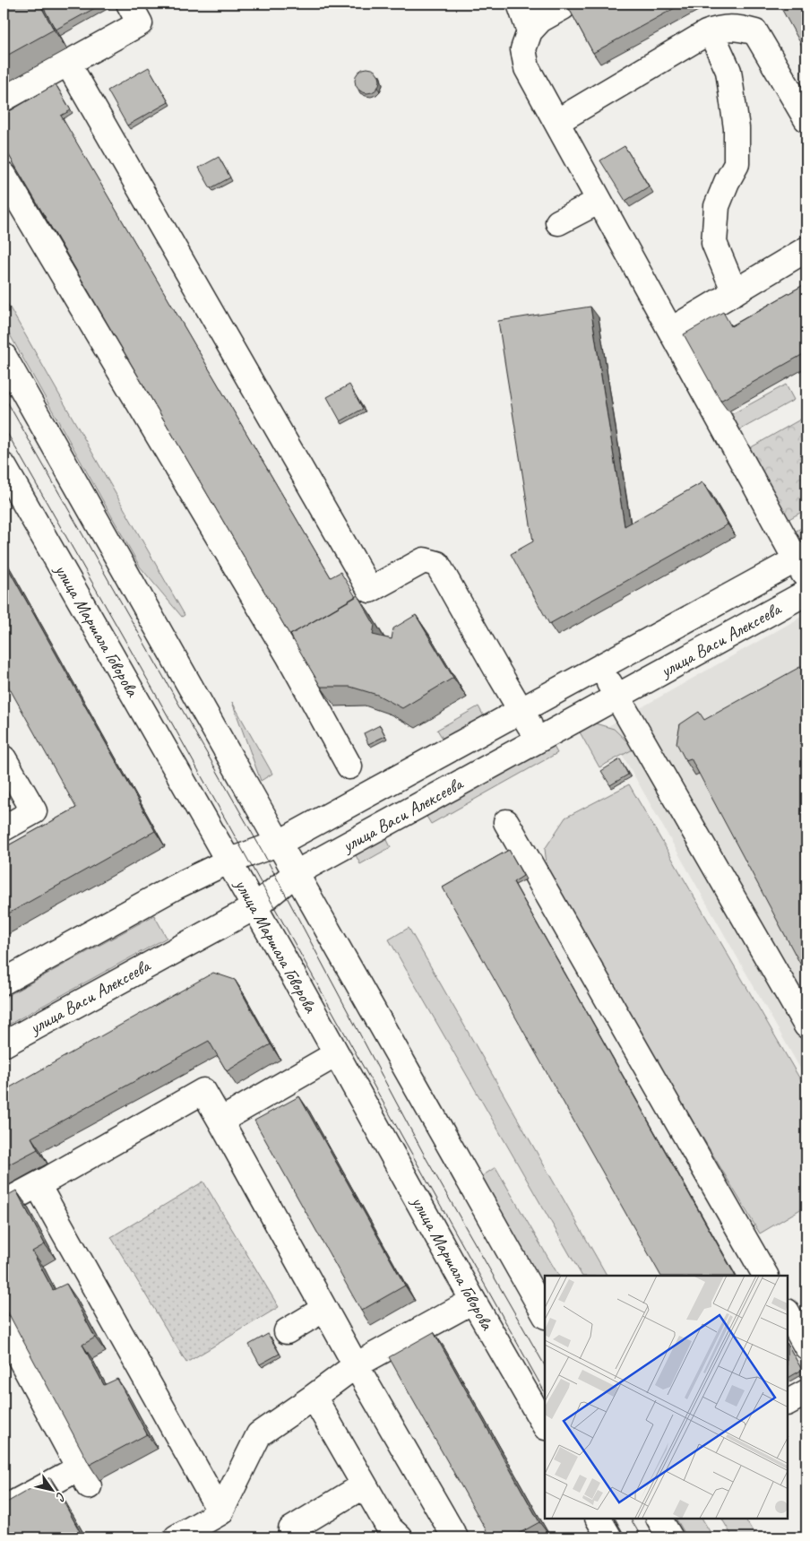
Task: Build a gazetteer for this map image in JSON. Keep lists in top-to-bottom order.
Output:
{
  "streets": {
    "main road": ["улица Маршала Говорова", "улица Васи Алексеева"]
  },
  "crossings": [
    ["улица Маршала Говорова", "улица Васи Алексеева"]
  ],
  "north": "bottom right"
}
